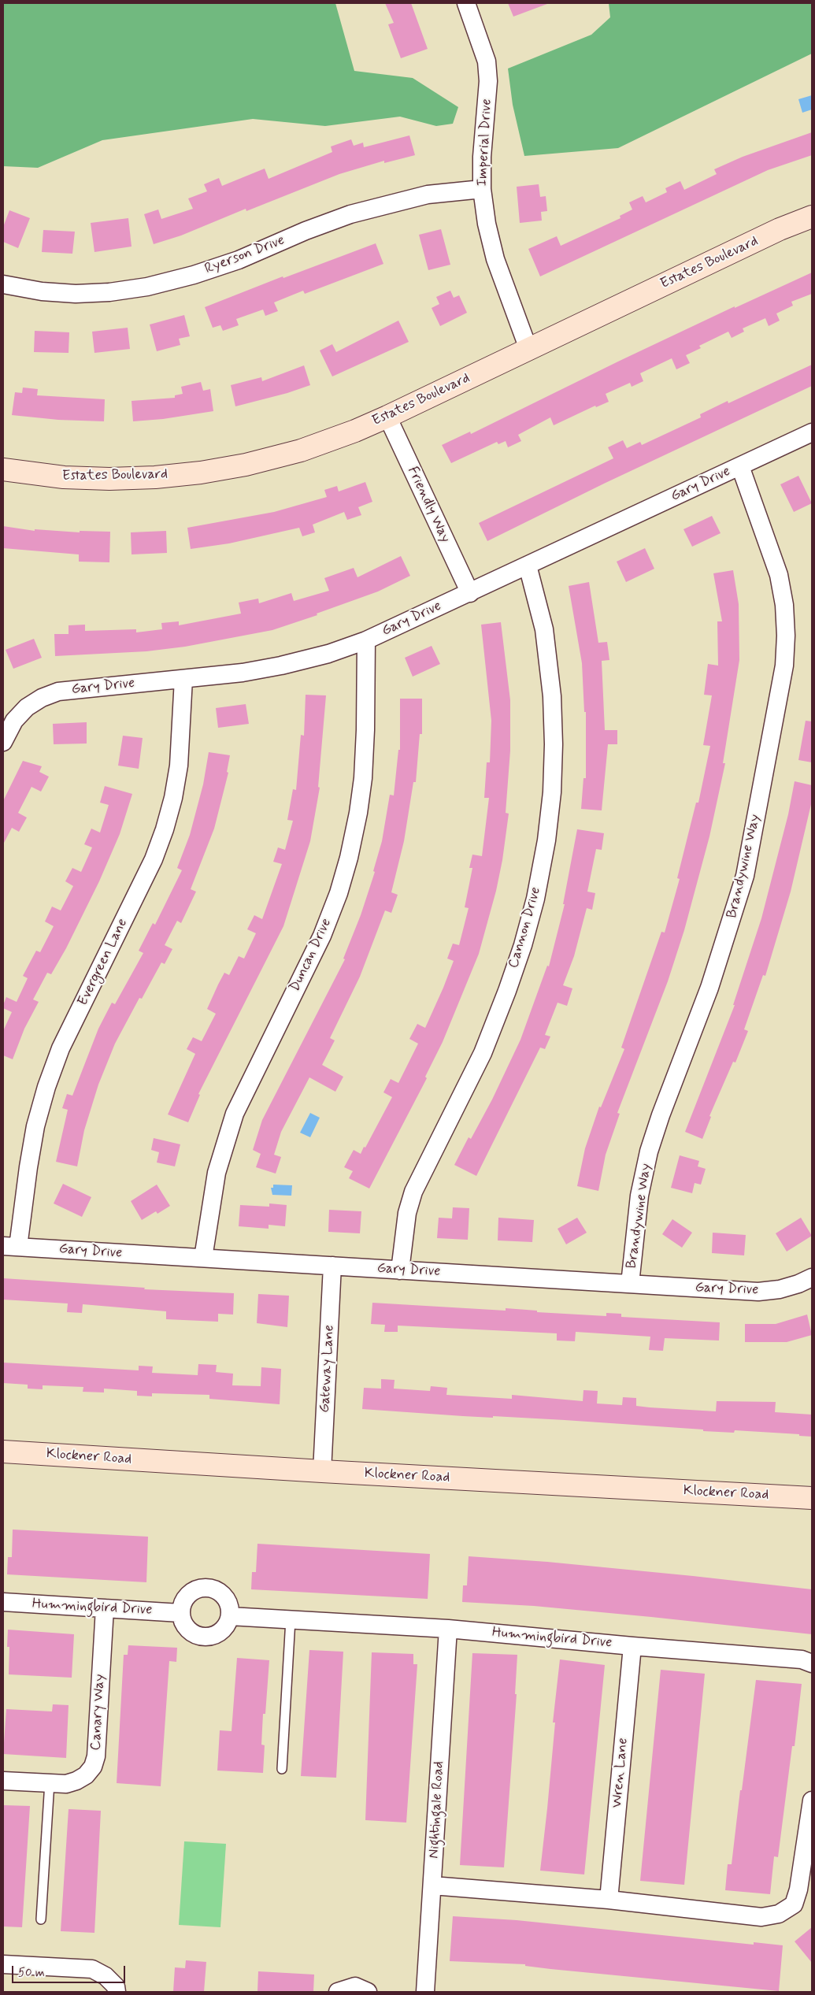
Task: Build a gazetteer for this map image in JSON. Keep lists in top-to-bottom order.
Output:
{
  "streets": {
    "street": [
      "Imperial Drive",
      "Ryerson Drive",
      "Estates Boulevard",
      "Gary Drive",
      "Friendly Way",
      "Brandywine Way",
      "Cannon Drive",
      "Duncan Drive",
      "Evergreen Lane",
      "Gateway Lane",
      "Klockner Road",
      "Hummingbird Drive",
      "Canary Way",
      "Wren Lane",
      "Nightingale Road"
    ]
  },
  "crossings": [
    ["Imperial Drive", "Ryerson Drive"],
    ["Imperial Drive", "Estates Boulevard"],
    ["Estates Boulevard", "Friendly Way"],
    ["Gary Drive", "Friendly Way"],
    ["Gary Drive", "Brandywine Way"],
    ["Gary Drive", "Cannon Drive"],
    ["Gary Drive", "Duncan Drive"],
    ["Gary Drive", "Evergreen Lane"],
    ["Gary Drive", "Gateway Lane"],
    ["Gateway Lane", "Klockner Road"],
    ["Hummingbird Drive", "Canary Way"],
    ["Hummingbird Drive", "Wren Lane"],
    ["Hummingbird Drive", "Nightingale Road"]
  ],
  "scale_bar": "50 m"
}
